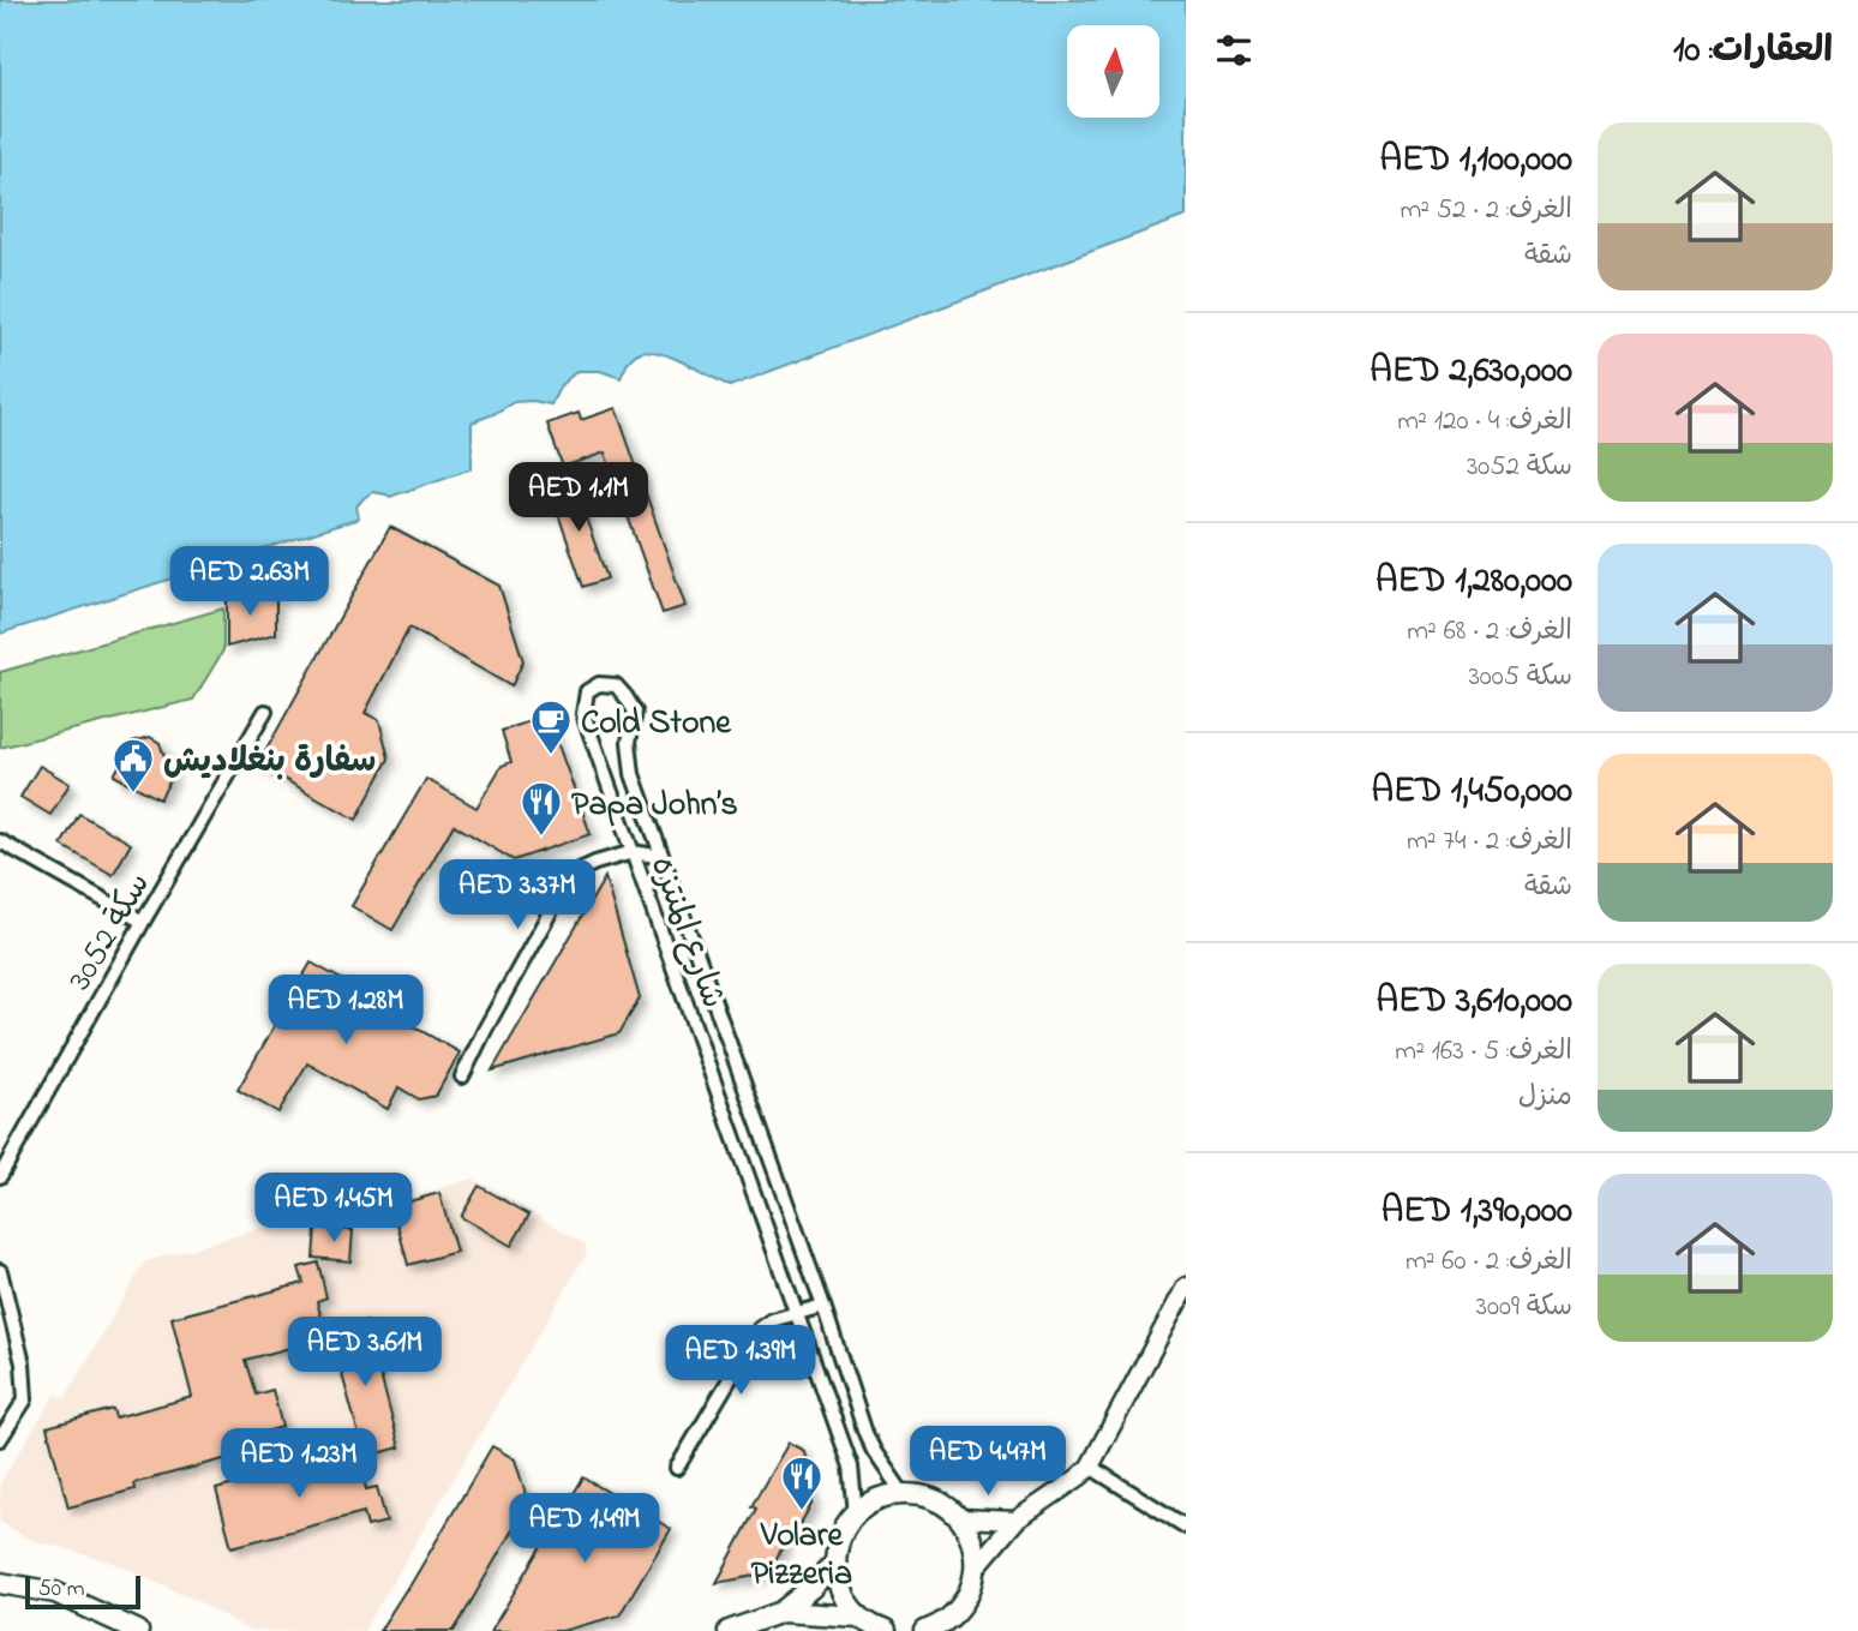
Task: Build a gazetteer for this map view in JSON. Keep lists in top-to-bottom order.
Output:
{
  "streets": {
    "street": ["سكة 3052", "شارع المنتزه"]
  },
  "places": {
    "cafe": ["Cold Stone"],
    "public building": ["سفارة بنغلاديش"],
    "restaurant": ["Papa John’s", "Volare Pizzeria"]
  },
  "scale_bar": "50 m",
  "north": "top",
  "page": {
    "heading": "العقارات: 10",
    "list": [
      {
        "name": "AED 1,100,000",
        "note": "الغرف: 2 · 52 m² · شقة"
      },
      {
        "name": "AED 2,630,000",
        "note": "الغرف: 4 · 120 m² · سكة 3052"
      },
      {
        "name": "AED 1,280,000",
        "note": "الغرف: 2 · 68 m² · سكة 3005"
      },
      {
        "name": "AED 1,450,000",
        "note": "الغرف: 2 · 74 m² · شقة"
      },
      {
        "name": "AED 3,610,000",
        "note": "الغرف: 5 · 163 m² · منزل"
      },
      {
        "name": "AED 1,390,000",
        "note": "الغرف: 2 · 60 m² · سكة 3009"
      }
    ],
    "price": [
      "AED 1.1M",
      "AED 2.63M",
      "AED 3.37M",
      "AED 1.28M",
      "AED 1.45M",
      "AED 3.61M",
      "AED 1.39M",
      "AED 4.47M",
      "AED 1.23M",
      "AED 1.49M"
    ],
    "scale": "50 m"
  }
}
